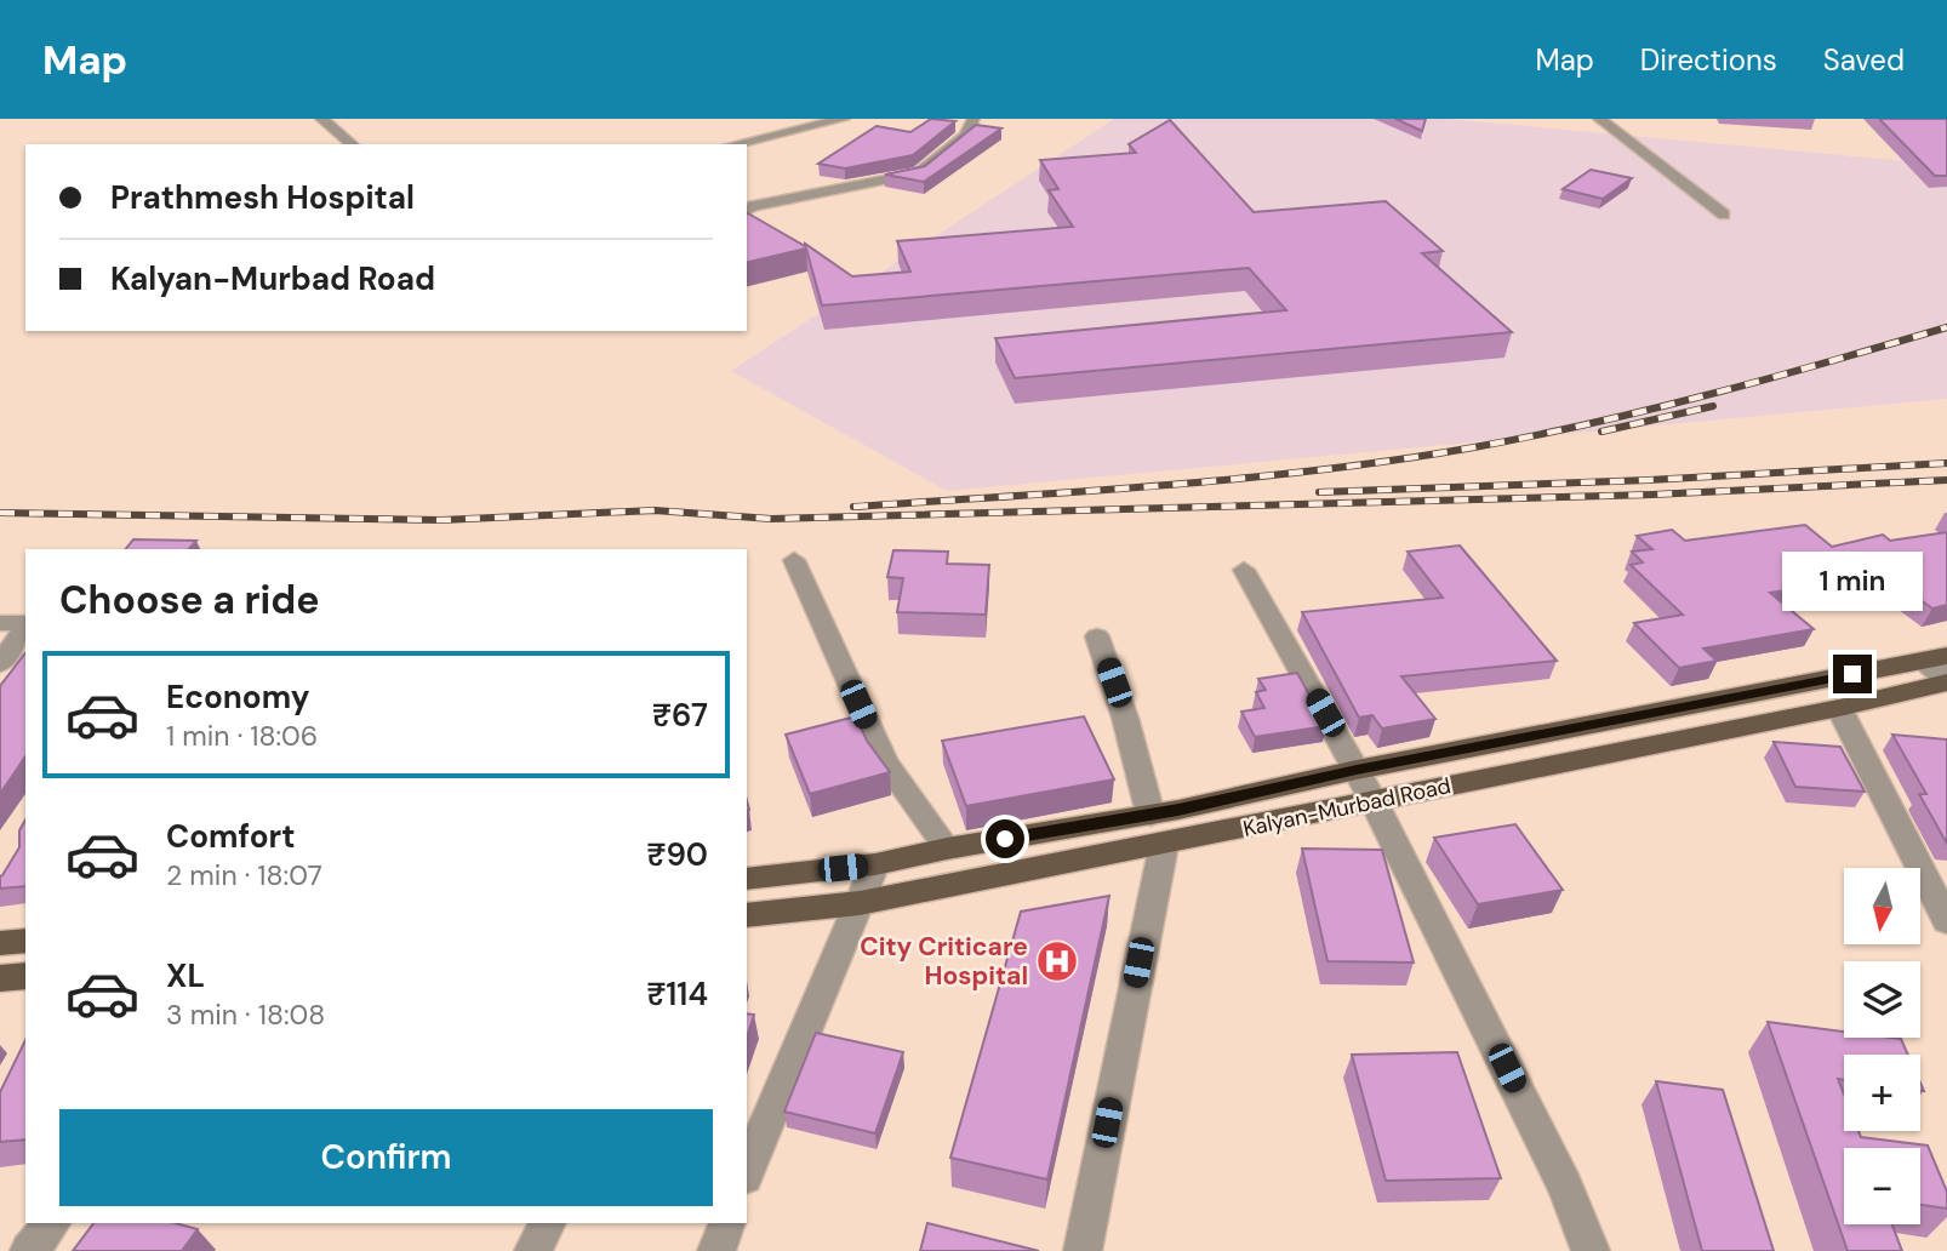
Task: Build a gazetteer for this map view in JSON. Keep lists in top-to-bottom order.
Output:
{
  "streets": {
    "main road": ["Kalyan-Murbad Road"]
  },
  "places": {
    "hospital": ["City Criticare Hospital"]
  },
  "north": "bottom",
  "page": {
    "header": "Map",
    "nav": ["Map", "Directions", "Saved"],
    "banner": ["Prathmesh Hospital", "Kalyan-Murbad Road"],
    "heading": "Choose a ride",
    "bubble": "1 min",
    "list": [
      {
        "name": "Economy",
        "note": "1 min · 18:06",
        "value": "₹67"
      },
      {
        "name": "Comfort",
        "note": "2 min · 18:07",
        "value": "₹90"
      },
      {
        "name": "XL",
        "note": "3 min · 18:08",
        "value": "₹114"
      }
    ],
    "map_buttons": ["+", "−"],
    "buttons": "Confirm"
  }
}
